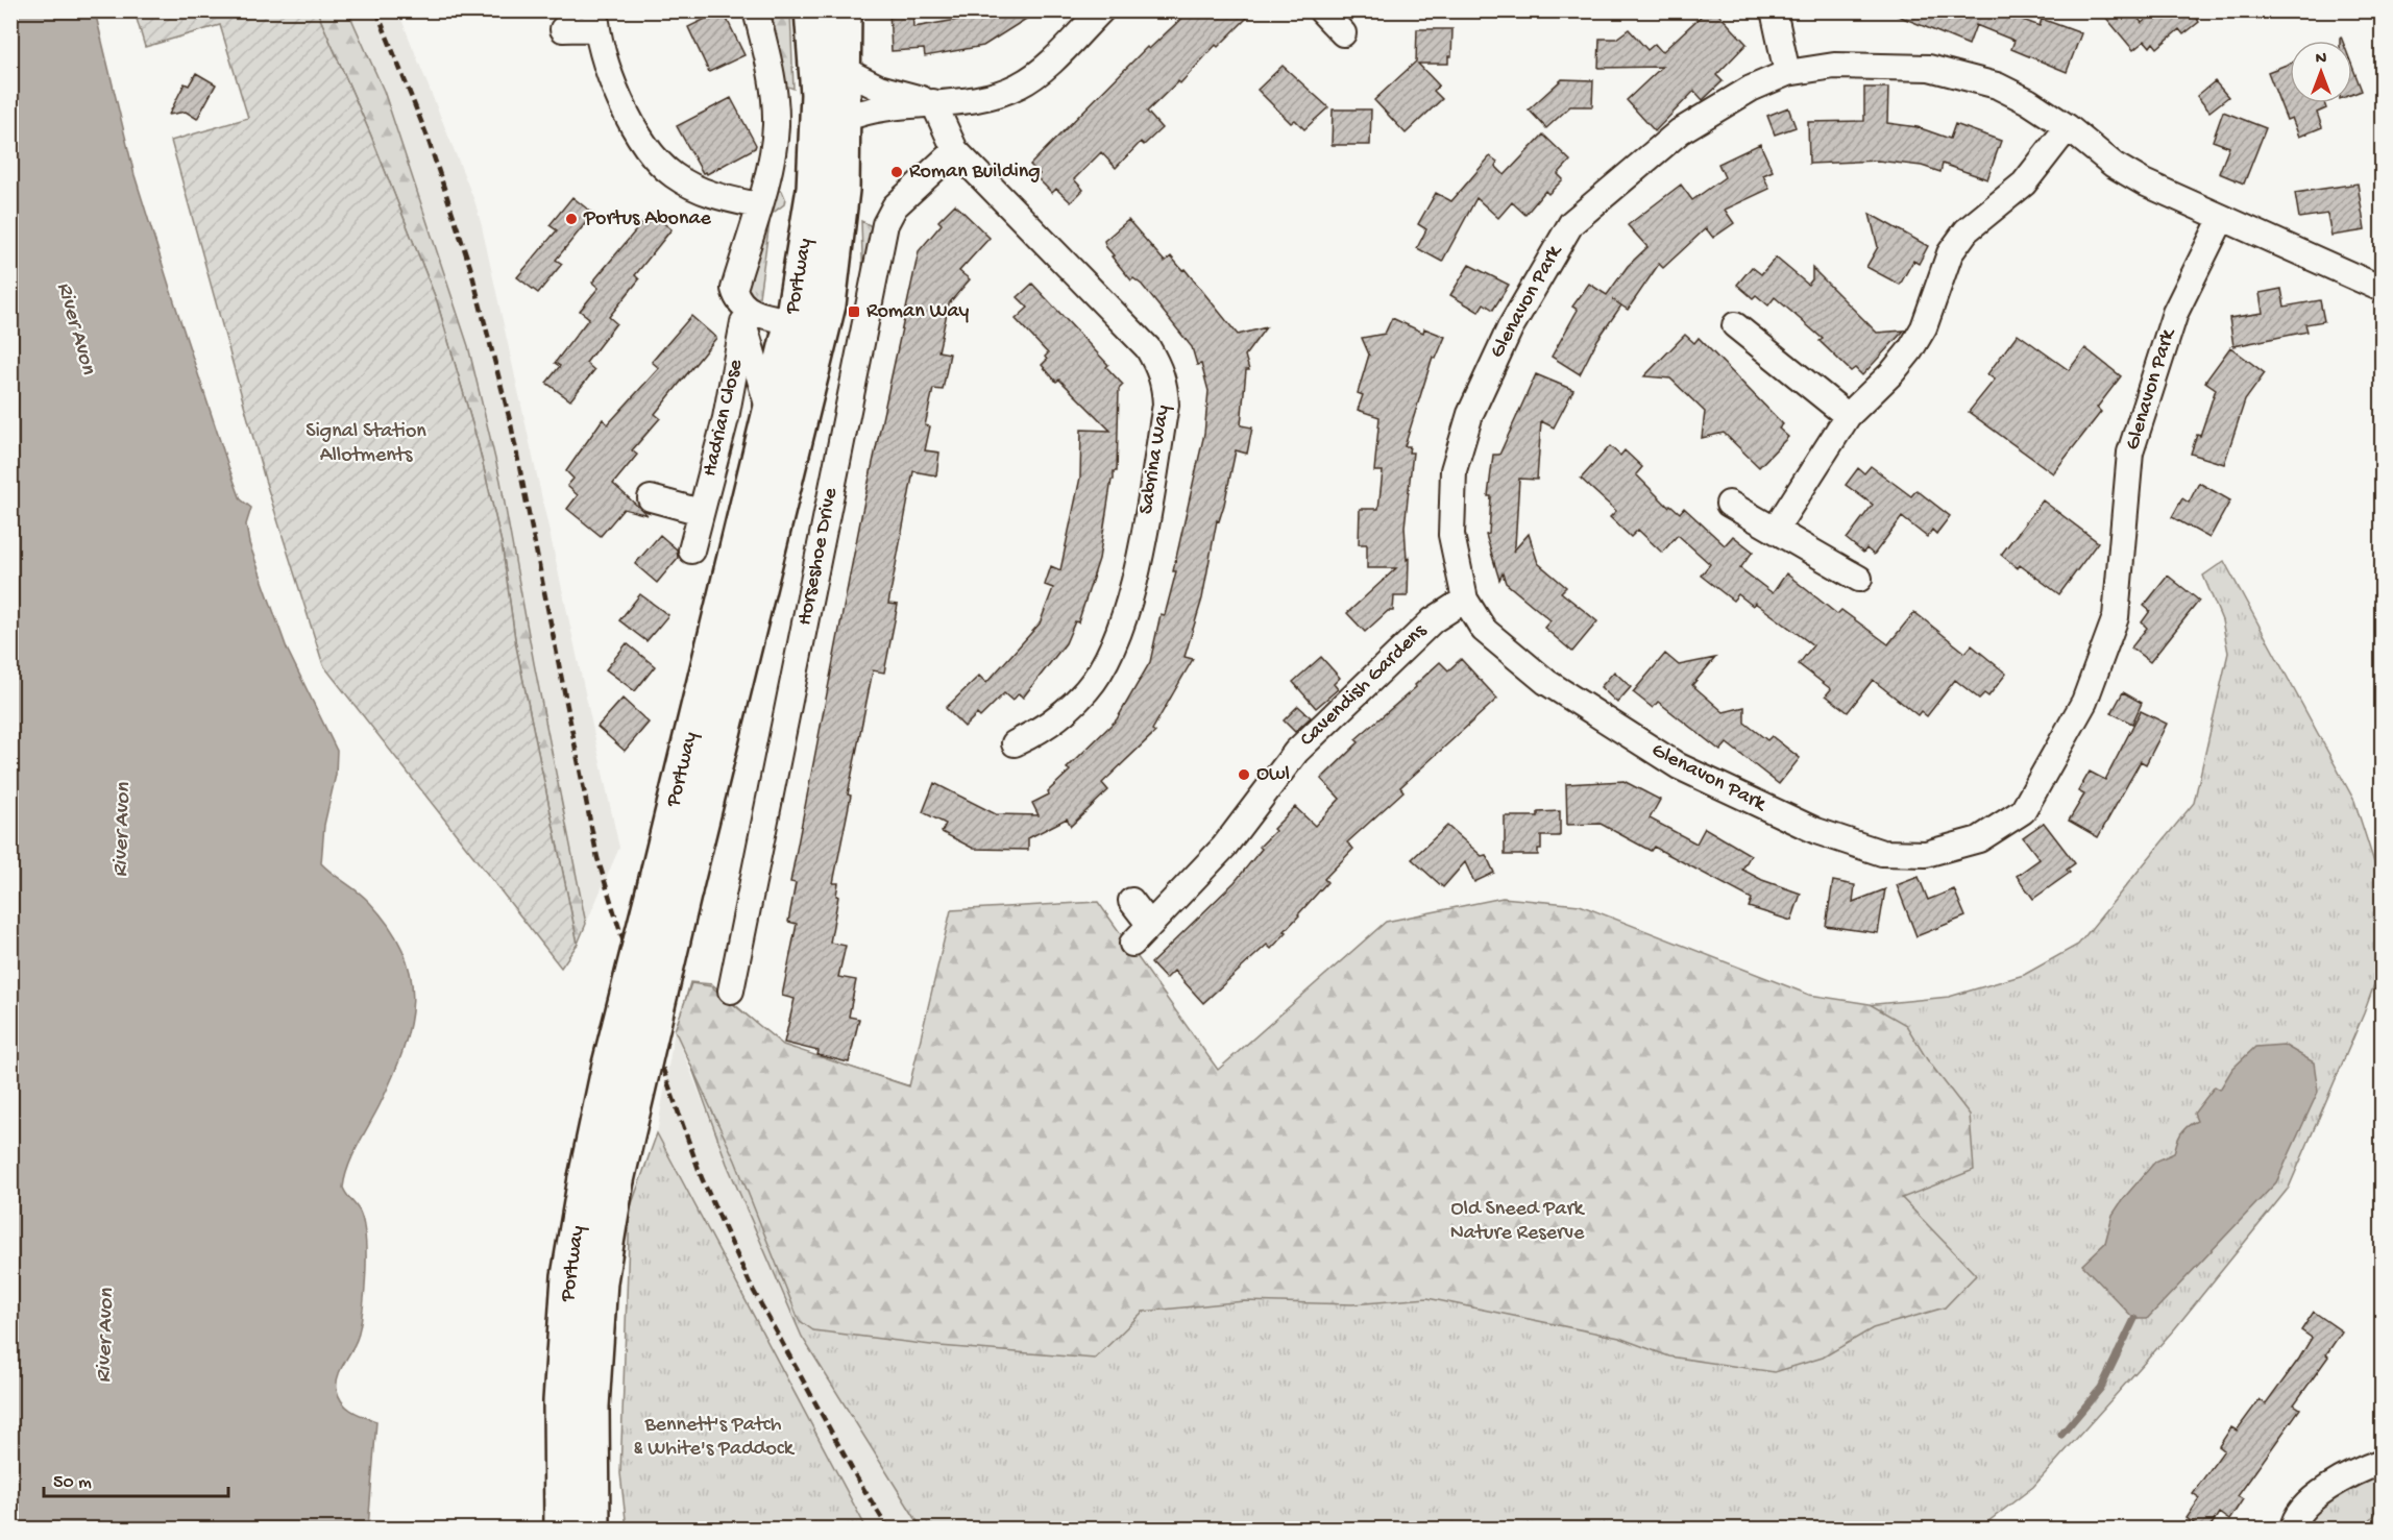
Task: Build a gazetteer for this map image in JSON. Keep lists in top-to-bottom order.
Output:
{
  "streets": {
    "highway": ["Portway"],
    "street": [
      "Glenavon Park",
      "Hadrian Close",
      "Sabrina Way",
      "Horseshoe Drive",
      "Cavendish Gardens"
    ]
  },
  "crossings": [
    ["Portway", "Hadrian Close"],
    ["Glenavon Park", "Cavendish Gardens"],
    ["Sabrina Way", "Horseshoe Drive"]
  ],
  "water": ["River Avon"],
  "parks": ["Signal Station Allotments", "Old Sneed Park Nature Reserve", "Bennett's Patch & White's Paddock"],
  "places": {
    "other": ["Roman Building", "Portus Abonae", "Owl"],
    "transit": ["Roman Way"]
  },
  "scale_bar": "50 m",
  "north": "top"
}
